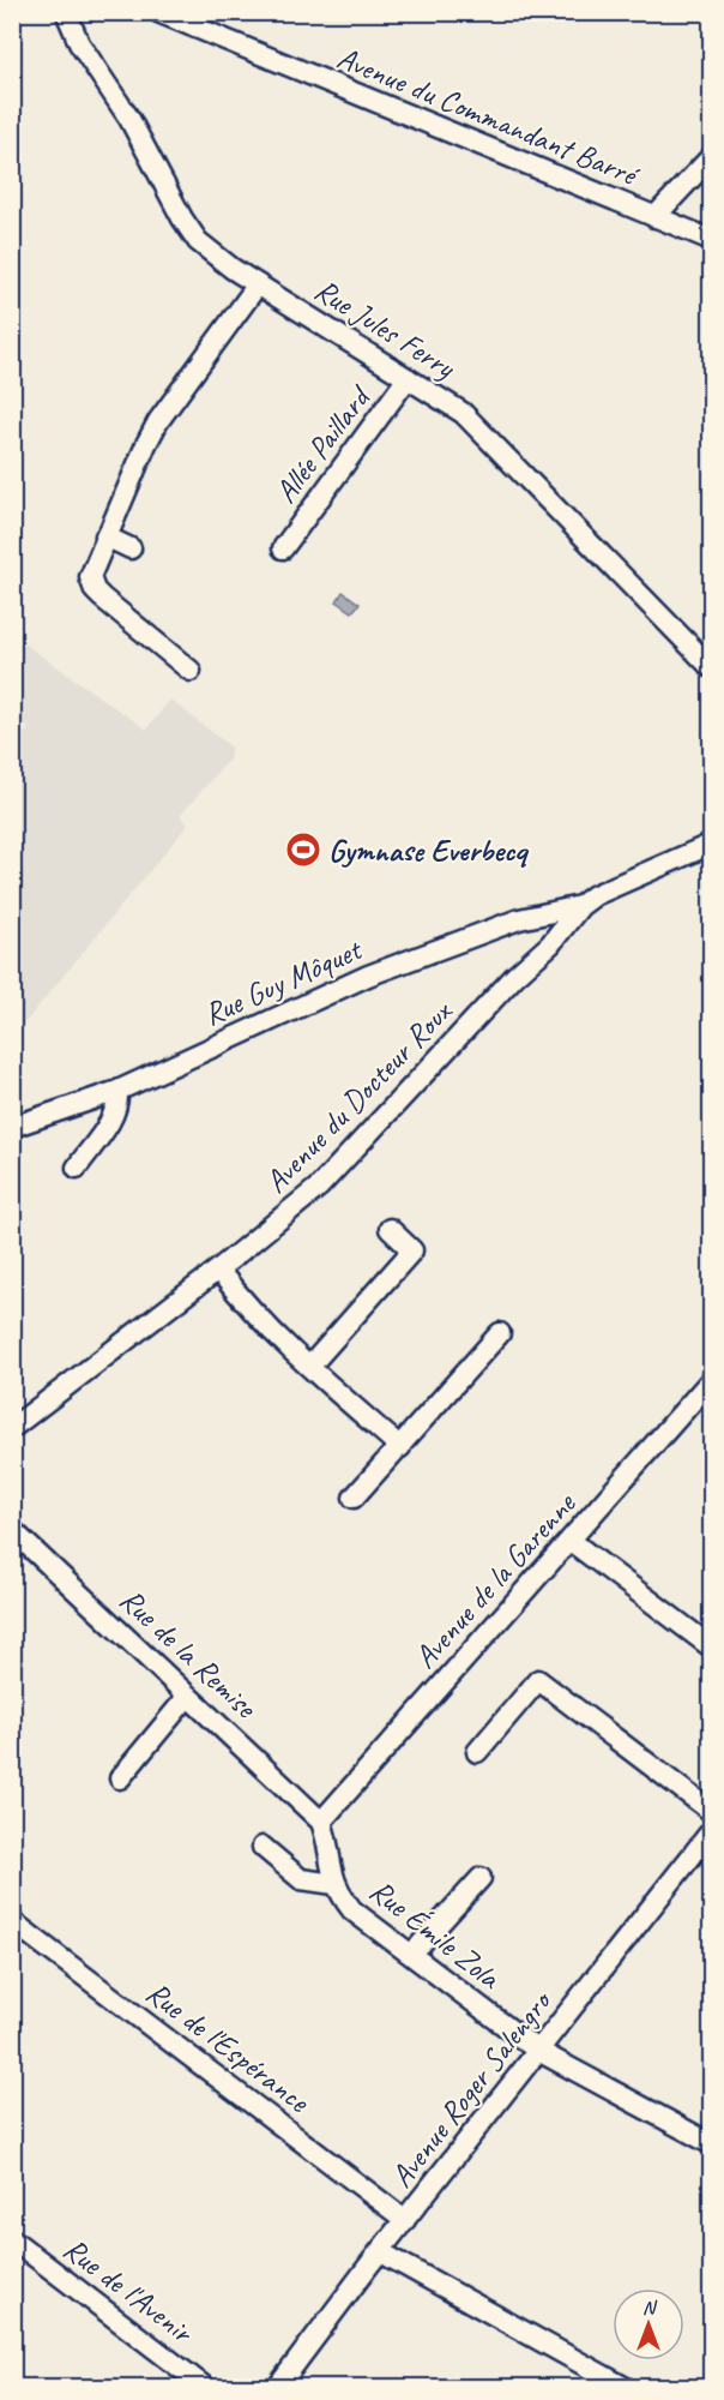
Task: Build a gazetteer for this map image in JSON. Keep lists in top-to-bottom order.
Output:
{
  "streets": {
    "street": [
      "Avenue du Commandant Barré",
      "Rue Jules Ferry",
      "Allée Paillard",
      "Rue Guy Môquet",
      "Avenue du Docteur Roux",
      "Avenue de la Garenne",
      "Rue de la Remise",
      "Rue Émile Zola",
      "Rue de l'Espérance",
      "Avenue Roger Salengro",
      "Rue de l'Avenir"
    ]
  },
  "crossings": [
    ["Rue Jules Ferry", "Allée Paillard"],
    ["Rue Guy Môquet", "Avenue du Docteur Roux"],
    ["Avenue de la Garenne", "Rue de la Remise"],
    ["Avenue de la Garenne", "Rue Émile Zola"],
    ["Rue de la Remise", "Rue Émile Zola"],
    ["Rue Émile Zola", "Avenue Roger Salengro"],
    ["Rue de l'Espérance", "Avenue Roger Salengro"]
  ],
  "places": {
    "sports": ["Gymnase Everbecq"]
  },
  "north": "top"
}
